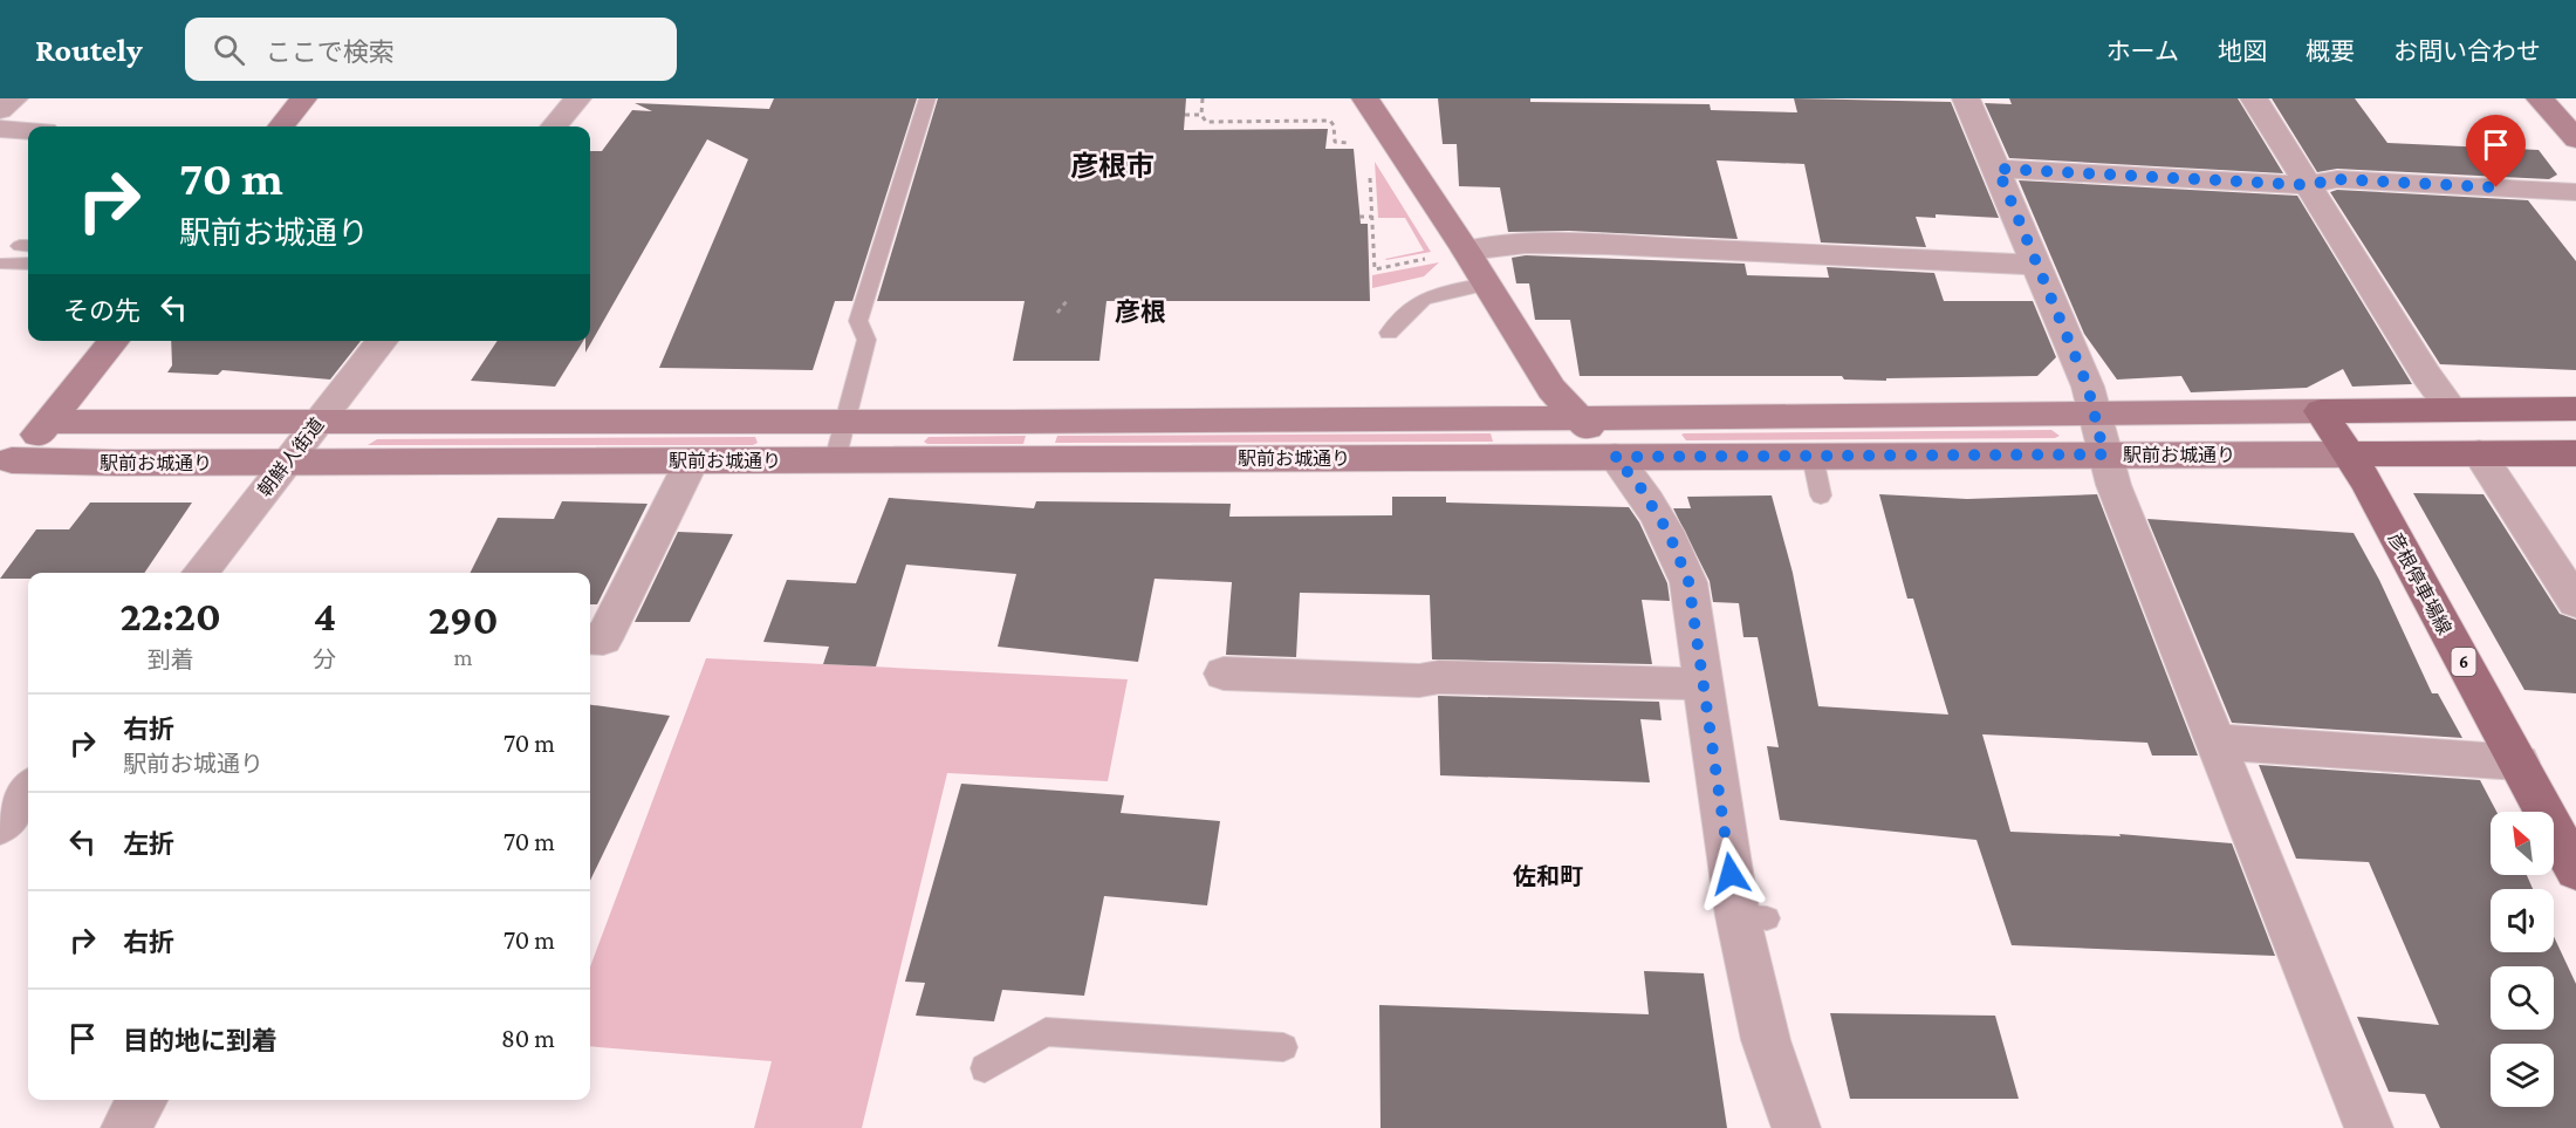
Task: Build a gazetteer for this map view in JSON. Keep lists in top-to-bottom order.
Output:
{
  "streets": {
    "main road": ["駅前お城通り", "彦根停車場線", "6"],
    "street": ["朝鮮人街道"]
  },
  "crossings": [
    ["駅前お城通り", "朝鮮人街道"],
    ["駅前お城通り", "彦根停車場線"]
  ],
  "districts": ["彦根市", "彦根", "佐和町"],
  "north": "top left",
  "page": {
    "header": "Routely",
    "search": "ここで検索",
    "nav": [
      "ホーム",
      "地図",
      "概要",
      "お問い合わせ"
    ],
    "turn": ["70 m", "駅前お城通り"],
    "then": "その先",
    "eta": [
      "22:20",
      "到着",
      "4",
      "分",
      "290",
      "m"
    ],
    "list": [
      {
        "name": "右折",
        "note": "駅前お城通り",
        "value": "70 m"
      },
      {
        "name": "左折",
        "value": "70 m"
      },
      {
        "name": "右折",
        "value": "70 m"
      },
      {
        "name": "目的地に到着",
        "value": "80 m"
      }
    ]
  }
}
